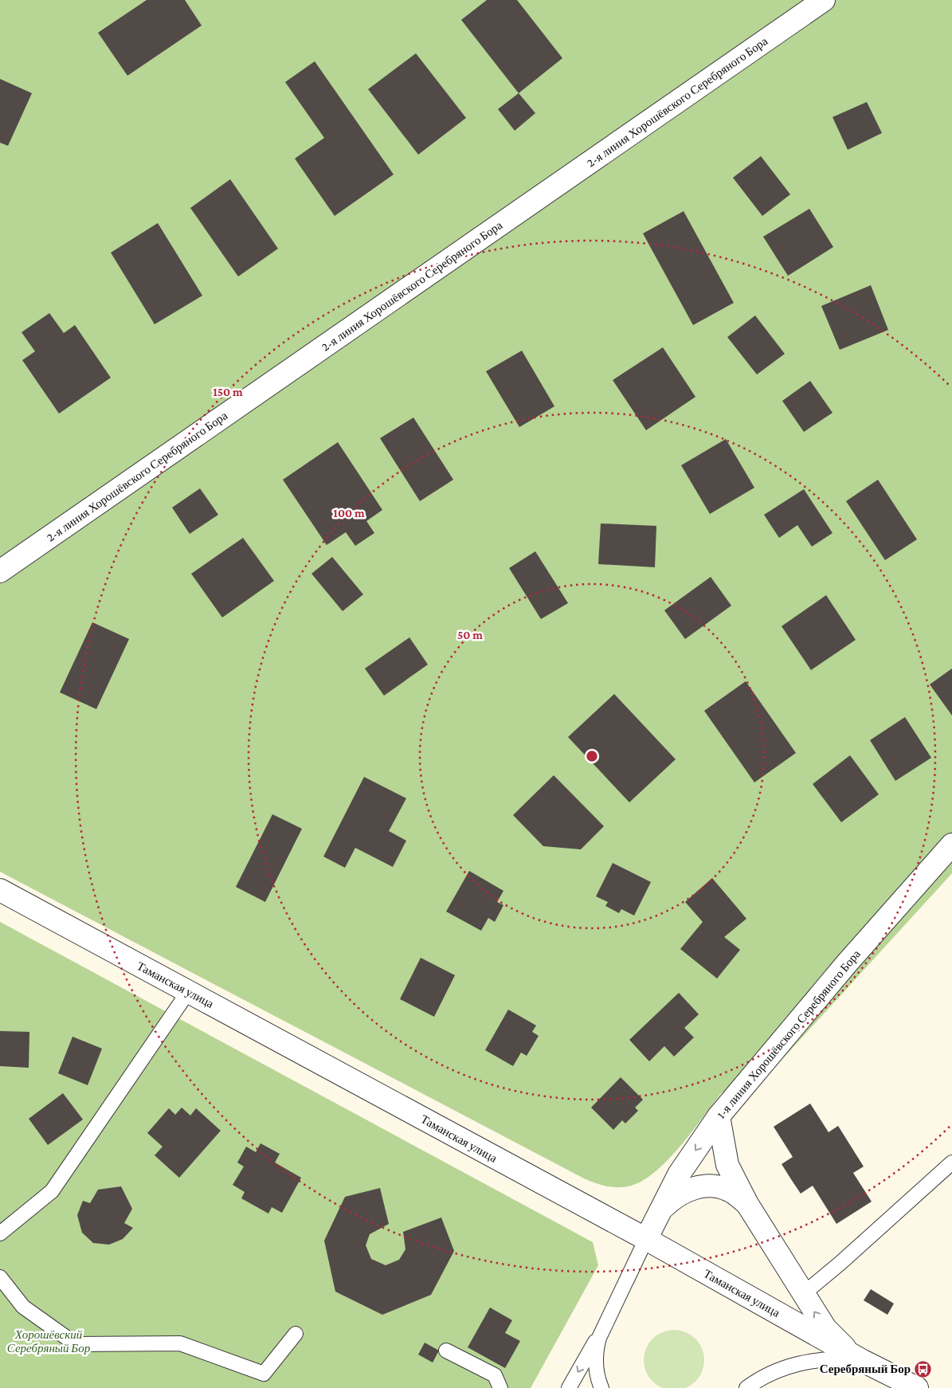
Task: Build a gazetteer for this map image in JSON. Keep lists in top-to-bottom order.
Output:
{
  "streets": {
    "street": ["2-я линия Хорошёвского Серебряного Бора", "Таманская улица", "1-я линия Хорошёвского Серебряного Бора"]
  },
  "crossings": [
    ["Таманская улица", "1-я линия Хорошёвского Серебряного Бора"]
  ],
  "parks": ["Хорошёвский Серебряный Бор"],
  "places": {
    "bus stop": ["Серебряный Бор"]
  },
  "rings": ["150 m", "100 m", "50 m"]
}
